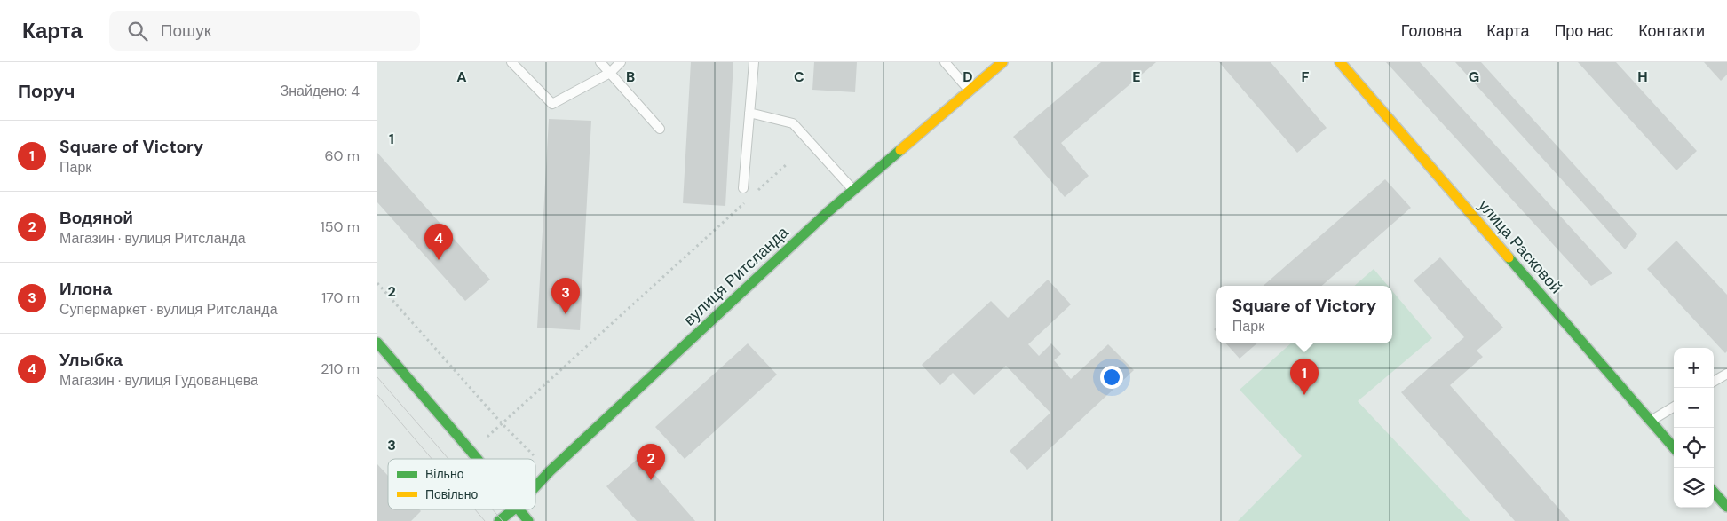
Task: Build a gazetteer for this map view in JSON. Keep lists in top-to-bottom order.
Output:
{
  "streets": {
    "street": ["улица Расковой", "вулиця Ритсланда"]
  },
  "legend": ["Вільно", "Повільно"],
  "page": {
    "header": "Карта",
    "search": "Пошук",
    "nav": [
      "Головна",
      "Карта",
      "Про нас",
      "Контакти"
    ],
    "heading": ["Поруч", "Знайдено: 4"],
    "list": [
      {
        "mark": "1",
        "name": "Square of Victory",
        "note": "Парк",
        "value": "60 m"
      },
      {
        "mark": "2",
        "name": "Водяной",
        "note": "Магазин · вулиця Ритсланда",
        "value": "150 m"
      },
      {
        "mark": "3",
        "name": "Илона",
        "note": "Супермаркет · вулиця Ритсланда",
        "value": "170 m"
      },
      {
        "mark": "4",
        "name": "Улыбка",
        "note": "Магазин · вулиця Гудованцева",
        "value": "210 m"
      }
    ],
    "pins": [
      "4",
      "3",
      "1",
      "2"
    ],
    "popup": ["Square of Victory", "Парк"],
    "map_buttons": ["+", "−"]
  },
  "grid": {
    "columns": [
      "A",
      "B",
      "C",
      "D",
      "E",
      "F",
      "G",
      "H"
    ],
    "rows": ["1", "2", "3"]
  }
}
